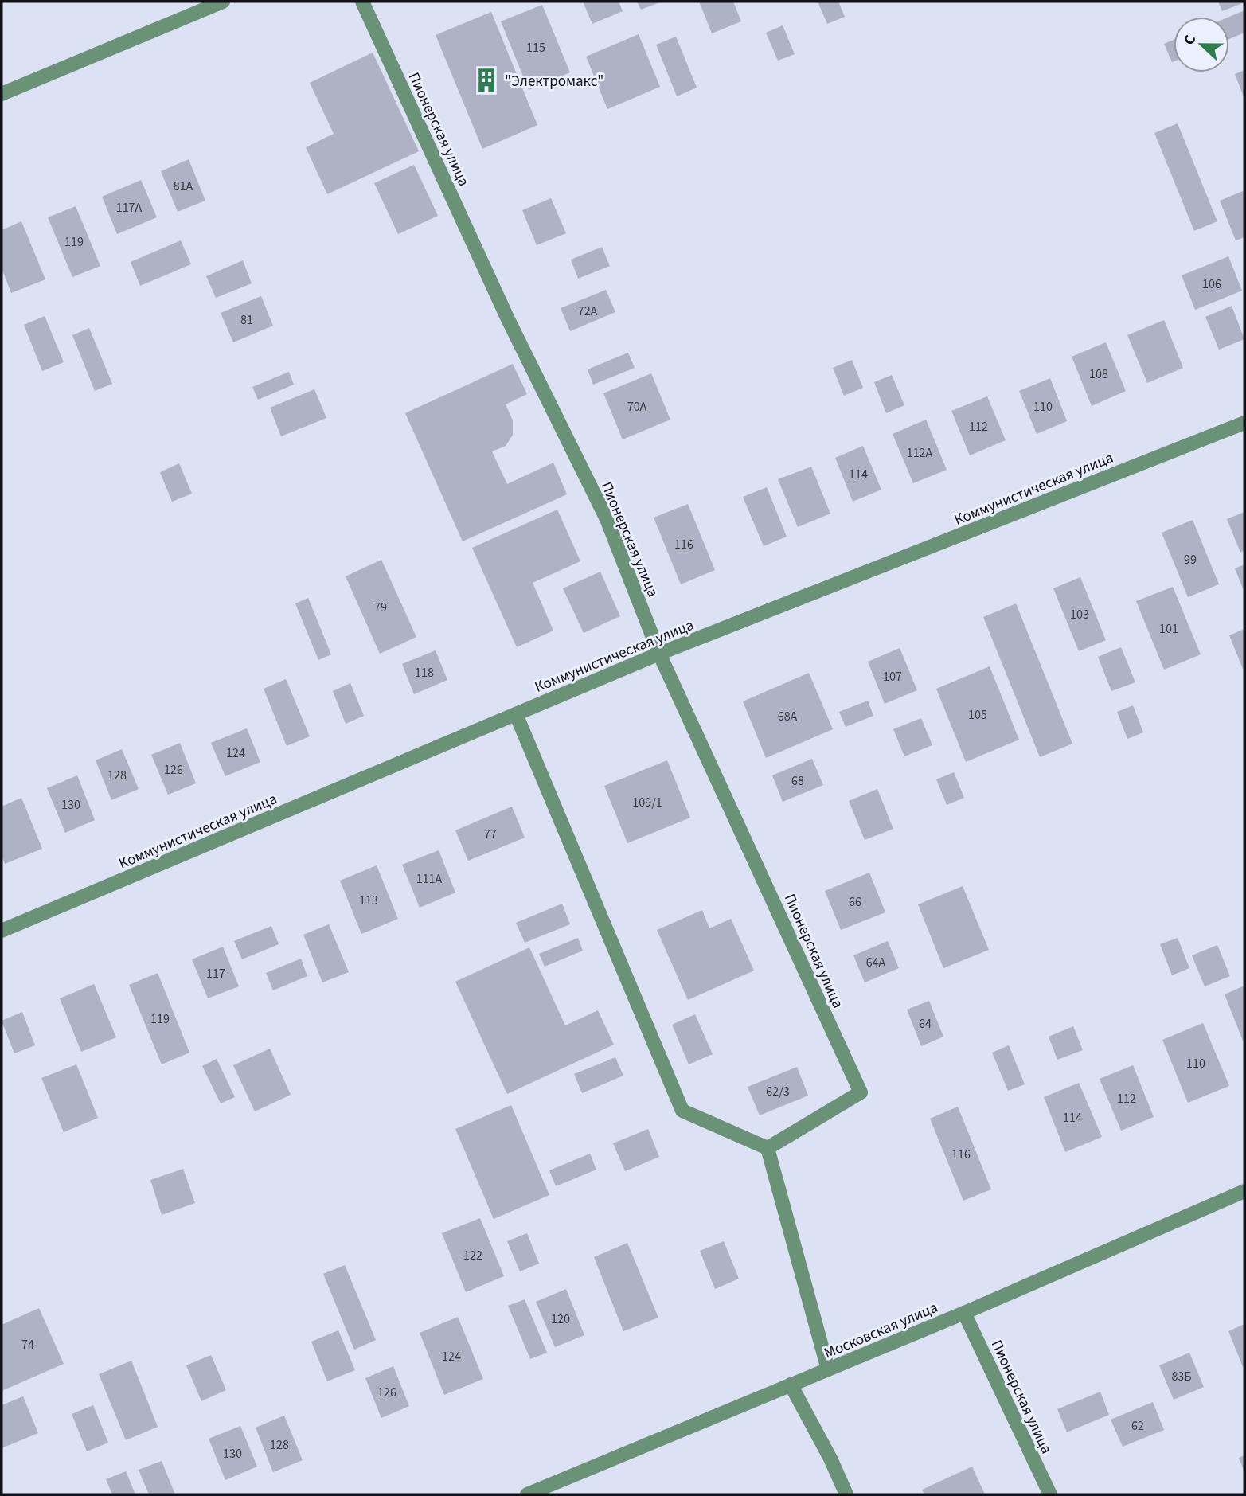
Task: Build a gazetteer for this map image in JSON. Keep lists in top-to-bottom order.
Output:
{
  "streets": {
    "street": ["Пионерская улица", "Коммунистическая улица", "Московская улица"]
  },
  "crossings": [
    ["Пионерская улица", "Коммунистическая улица"],
    ["Пионерская улица", "Московская улица"]
  ],
  "places": {
    "building": ["\"Электромакс\""]
  },
  "house_numbers": [
    "115",
    "81А",
    "117А",
    "119",
    "106",
    "72А",
    "81",
    "108",
    "70А",
    "110",
    "112",
    "112А",
    "114",
    "116",
    "99",
    "79",
    "103",
    "101",
    "118",
    "107",
    "105",
    "68А",
    "124",
    "126",
    "128",
    "68",
    "109/1",
    "130",
    "77",
    "111А",
    "113",
    "66",
    "64А",
    "117",
    "119",
    "64",
    "110",
    "62/3",
    "112",
    "114",
    "116",
    "122",
    "120",
    "74",
    "124",
    "83Б",
    "126",
    "62",
    "128",
    "130"
  ],
  "north": "left"
}
